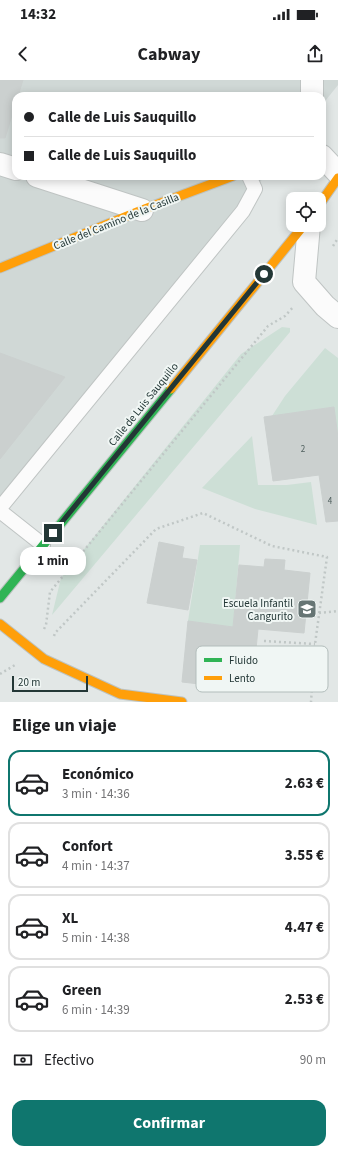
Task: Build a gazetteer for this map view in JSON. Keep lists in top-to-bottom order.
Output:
{
  "streets": {
    "main road": ["Calle del Camino de la Casilla", "Calle de Luis Sauquillo"]
  },
  "places": {
    "school or university": ["Escuela Infantil Cangurito"]
  },
  "house_numbers": ["2", "4"],
  "legend": ["Fluido", "Lento"],
  "scale_bar": "20 m",
  "page": {
    "status": "14:32",
    "header": "Cabway",
    "banner": ["Calle de Luis Sauquillo", "Calle de Luis Sauquillo"],
    "bubble": "1 min",
    "scale": "20 m",
    "heading": "Elige un viaje",
    "list": [
      {
        "name": "Económico",
        "note": "3 min · 14:36",
        "value": "2.63 €"
      },
      {
        "name": "Confort",
        "note": "4 min · 14:37",
        "value": "3.55 €"
      },
      {
        "name": "XL",
        "note": "5 min · 14:38",
        "value": "4.47 €"
      },
      {
        "name": "Green",
        "note": "6 min · 14:39",
        "value": "2.53 €"
      }
    ],
    "pay": ["Efectivo", "90 m"],
    "buttons": "Confirmar"
  }
}
